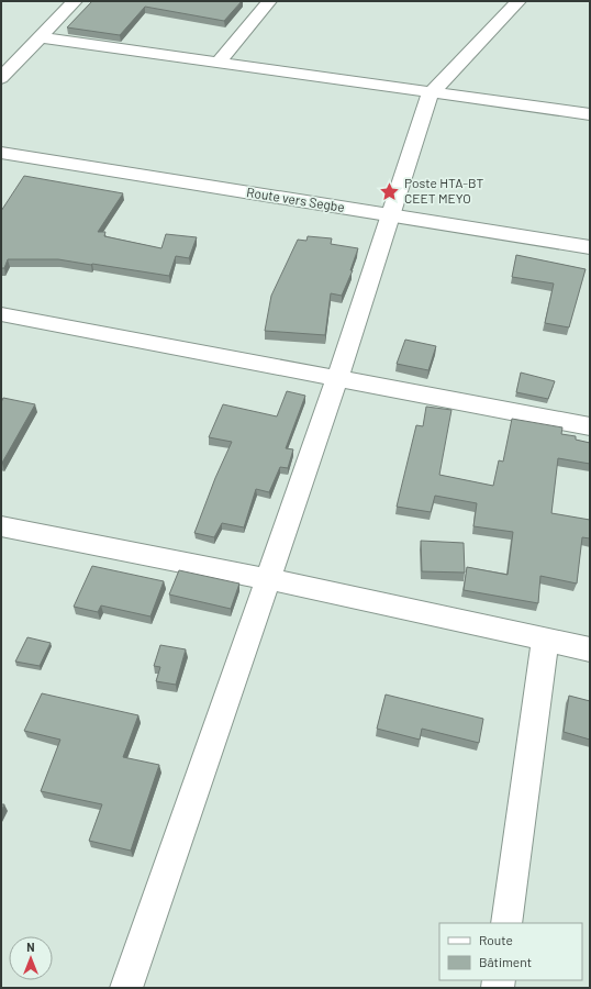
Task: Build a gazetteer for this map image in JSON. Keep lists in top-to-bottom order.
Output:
{
  "streets": {
    "street": ["Route vers Segbe"]
  },
  "places": {
    "place": ["Poste HTA-BT CEET MEYO"]
  },
  "legend": ["Route", "Bâtiment"],
  "north": "top"
}
